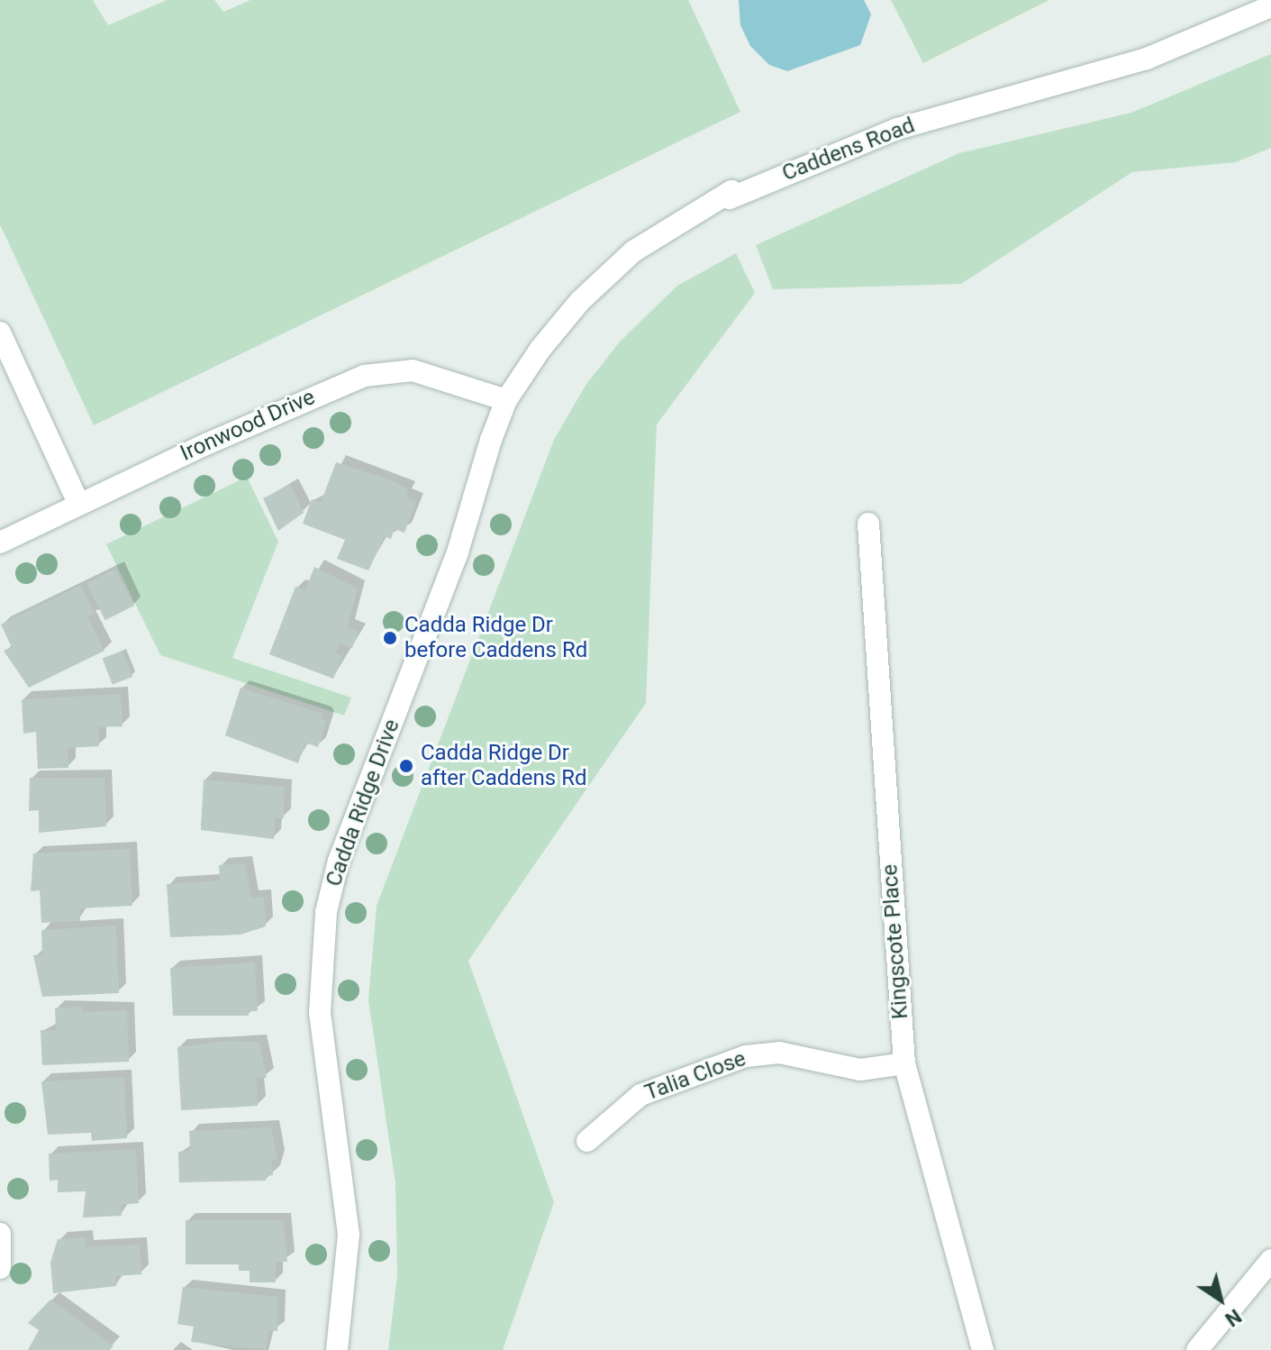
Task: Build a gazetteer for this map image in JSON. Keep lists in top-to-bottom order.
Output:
{
  "streets": {
    "street": [
      "Caddens Road",
      "Ironwood Drive",
      "Cadda Ridge Drive",
      "Kingscote Place",
      "Talia Close"
    ]
  },
  "crossings": [
    ["Caddens Road", "Ironwood Drive"],
    ["Caddens Road", "Cadda Ridge Drive"],
    ["Ironwood Drive", "Cadda Ridge Drive"],
    ["Kingscote Place", "Talia Close"]
  ],
  "places": ["Cadda Ridge Dr before Caddens Rd", "Cadda Ridge Dr after Caddens Rd"],
  "north": "bottom right"
}
